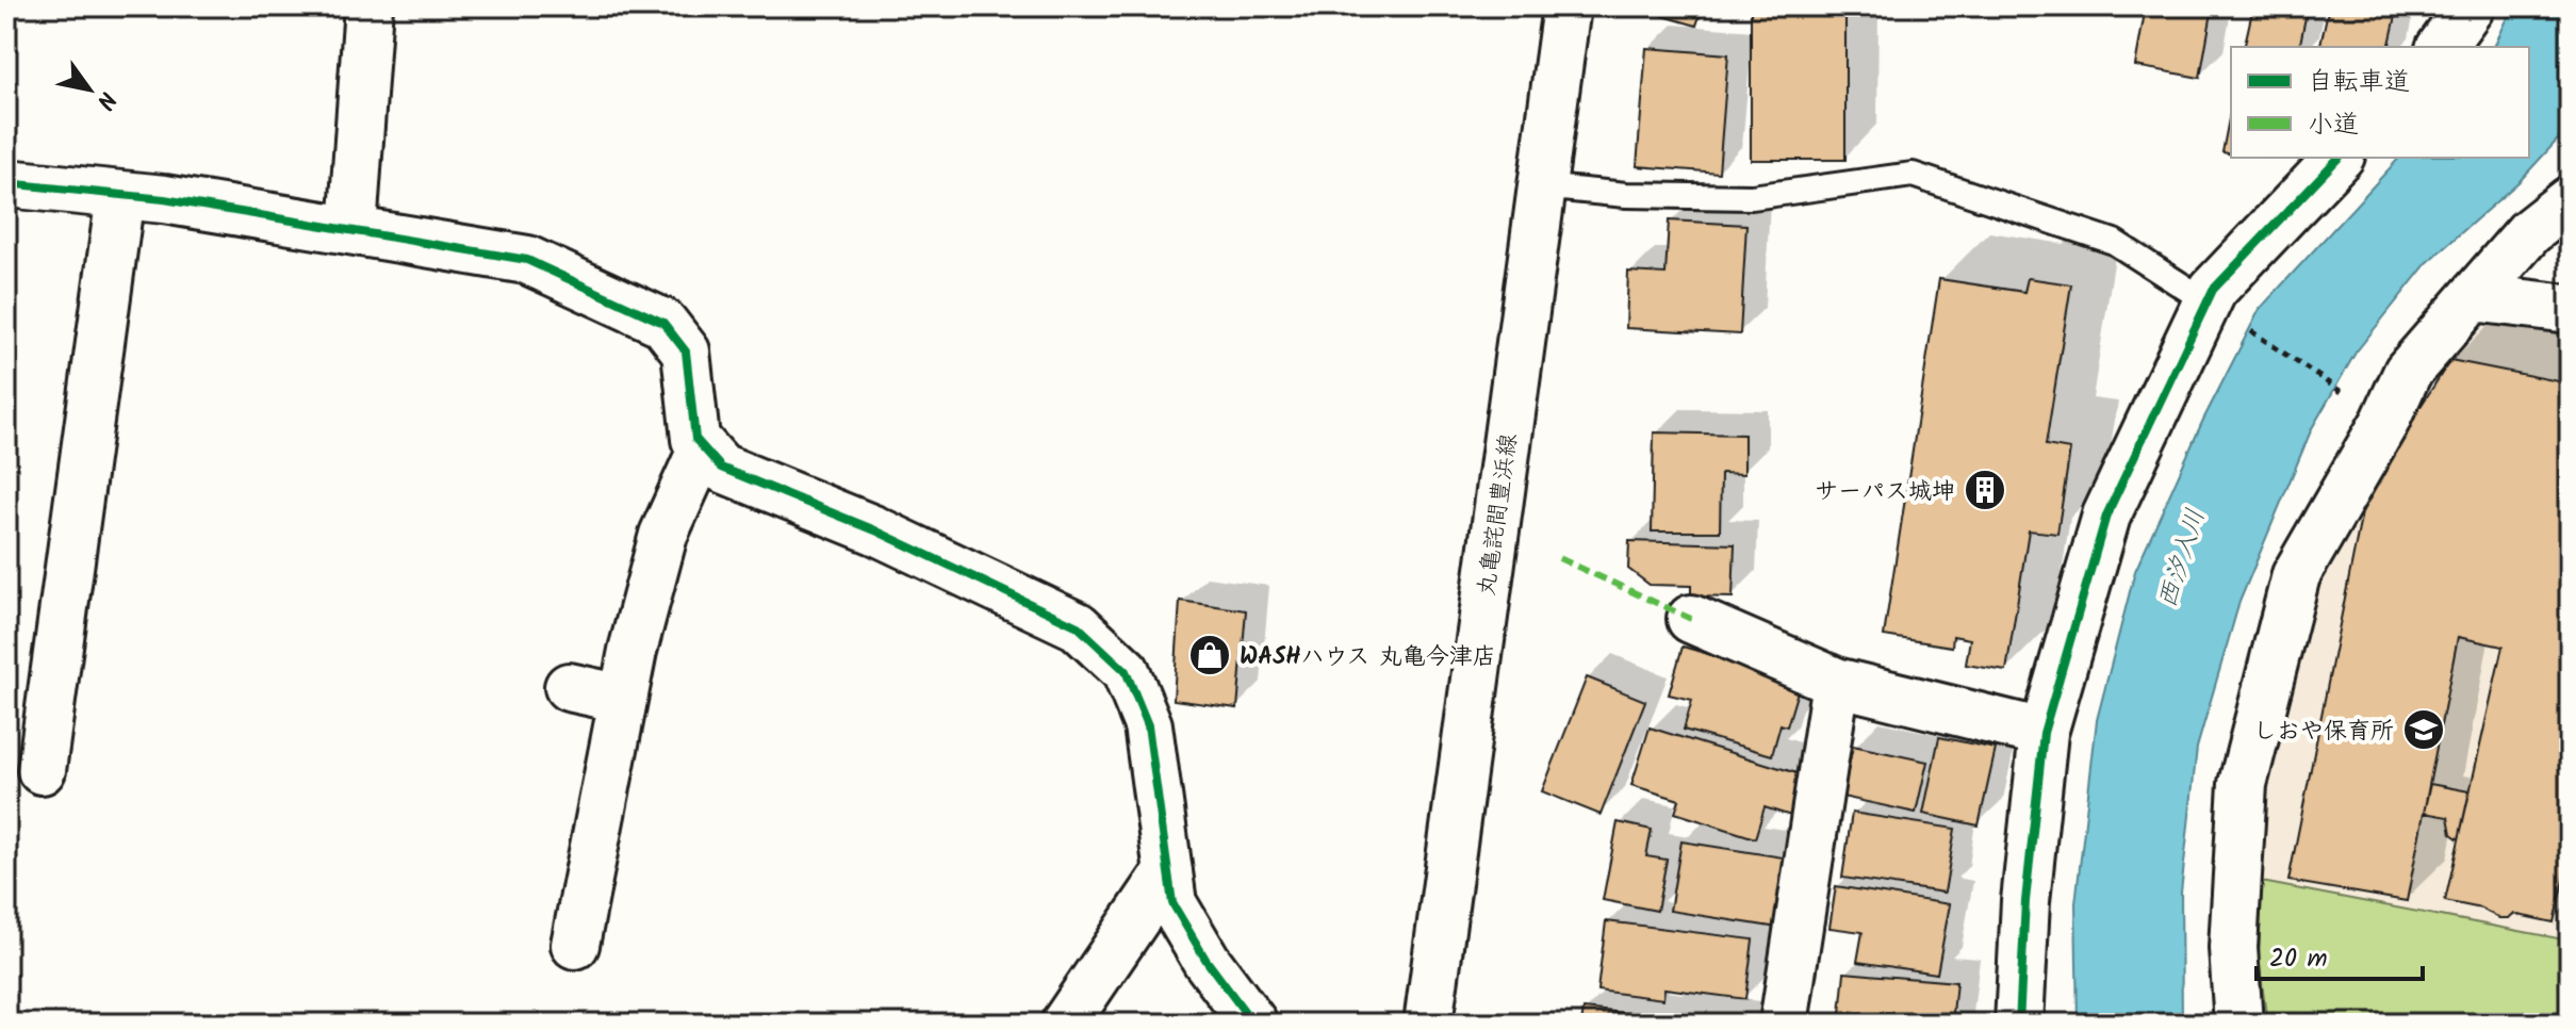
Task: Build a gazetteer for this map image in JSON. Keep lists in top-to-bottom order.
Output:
{
  "streets": {
    "street": ["丸亀詫間豊浜線"]
  },
  "water": ["西汐入川"],
  "places": {
    "building": ["サーパス城坤"],
    "shop": ["WASHハウス 丸亀今津店"],
    "school or university": ["しおや保育所"]
  },
  "legend": ["自転車道", "小道"],
  "scale_bar": "20 m",
  "north": "bottom right"
}
